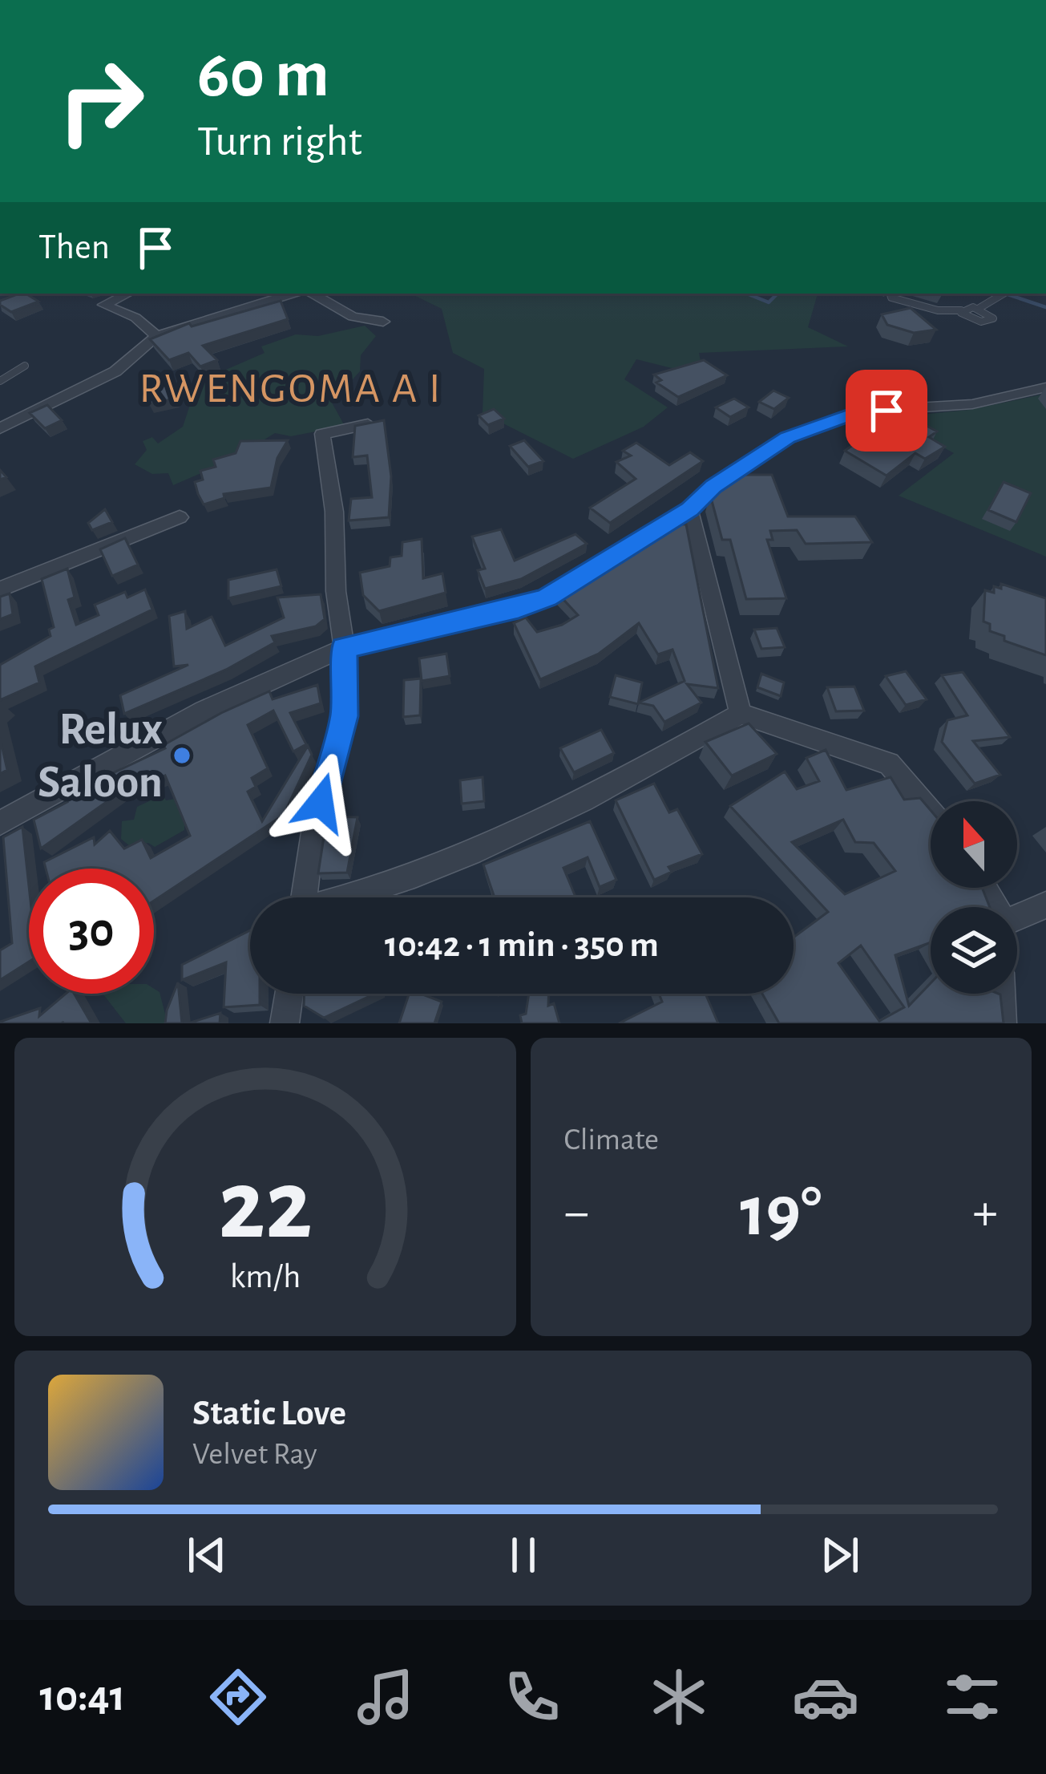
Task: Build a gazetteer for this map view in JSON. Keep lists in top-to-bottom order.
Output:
{
  "districts": ["RWENGOMA A I"],
  "places": ["Relux Saloon"],
  "north": "top",
  "page": {
    "turn": ["60 m", "Turn right"],
    "then": "Then",
    "limit": "30",
    "trip": "10:42 · 1 min · 350 m",
    "tile": "Climate",
    "heat": ["−", "19°", "+"],
    "song": ["Static Love", "Velvet Ray"],
    "tabs": "10:41",
    "gauge": ["22", "km/h"]
  }
}
